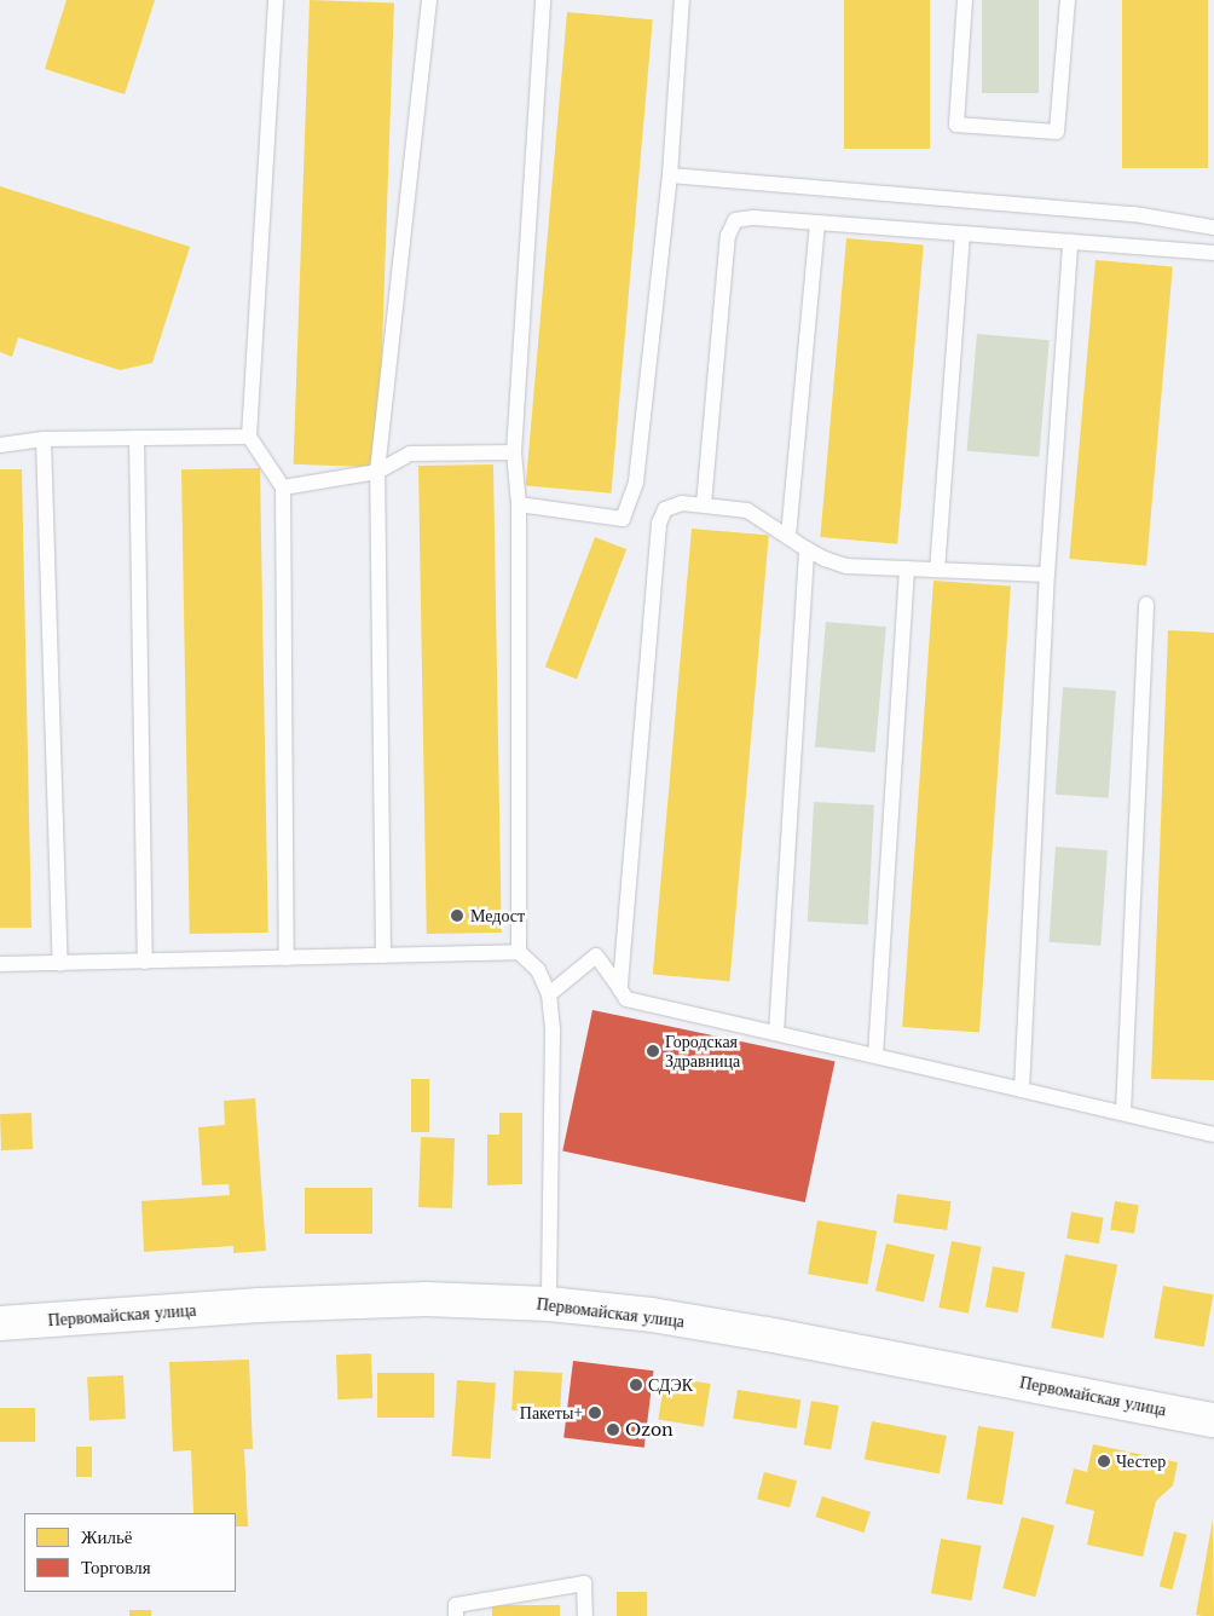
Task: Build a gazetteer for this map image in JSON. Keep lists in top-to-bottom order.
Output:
{
  "streets": {
    "street": ["Первомайская улица"]
  },
  "places": [
    "Медост",
    "Городская Здравница",
    "СДЭК",
    "Пакеты+",
    "Ozon",
    "Честер"
  ],
  "legend": ["Жильё", "Торговля"]
}
